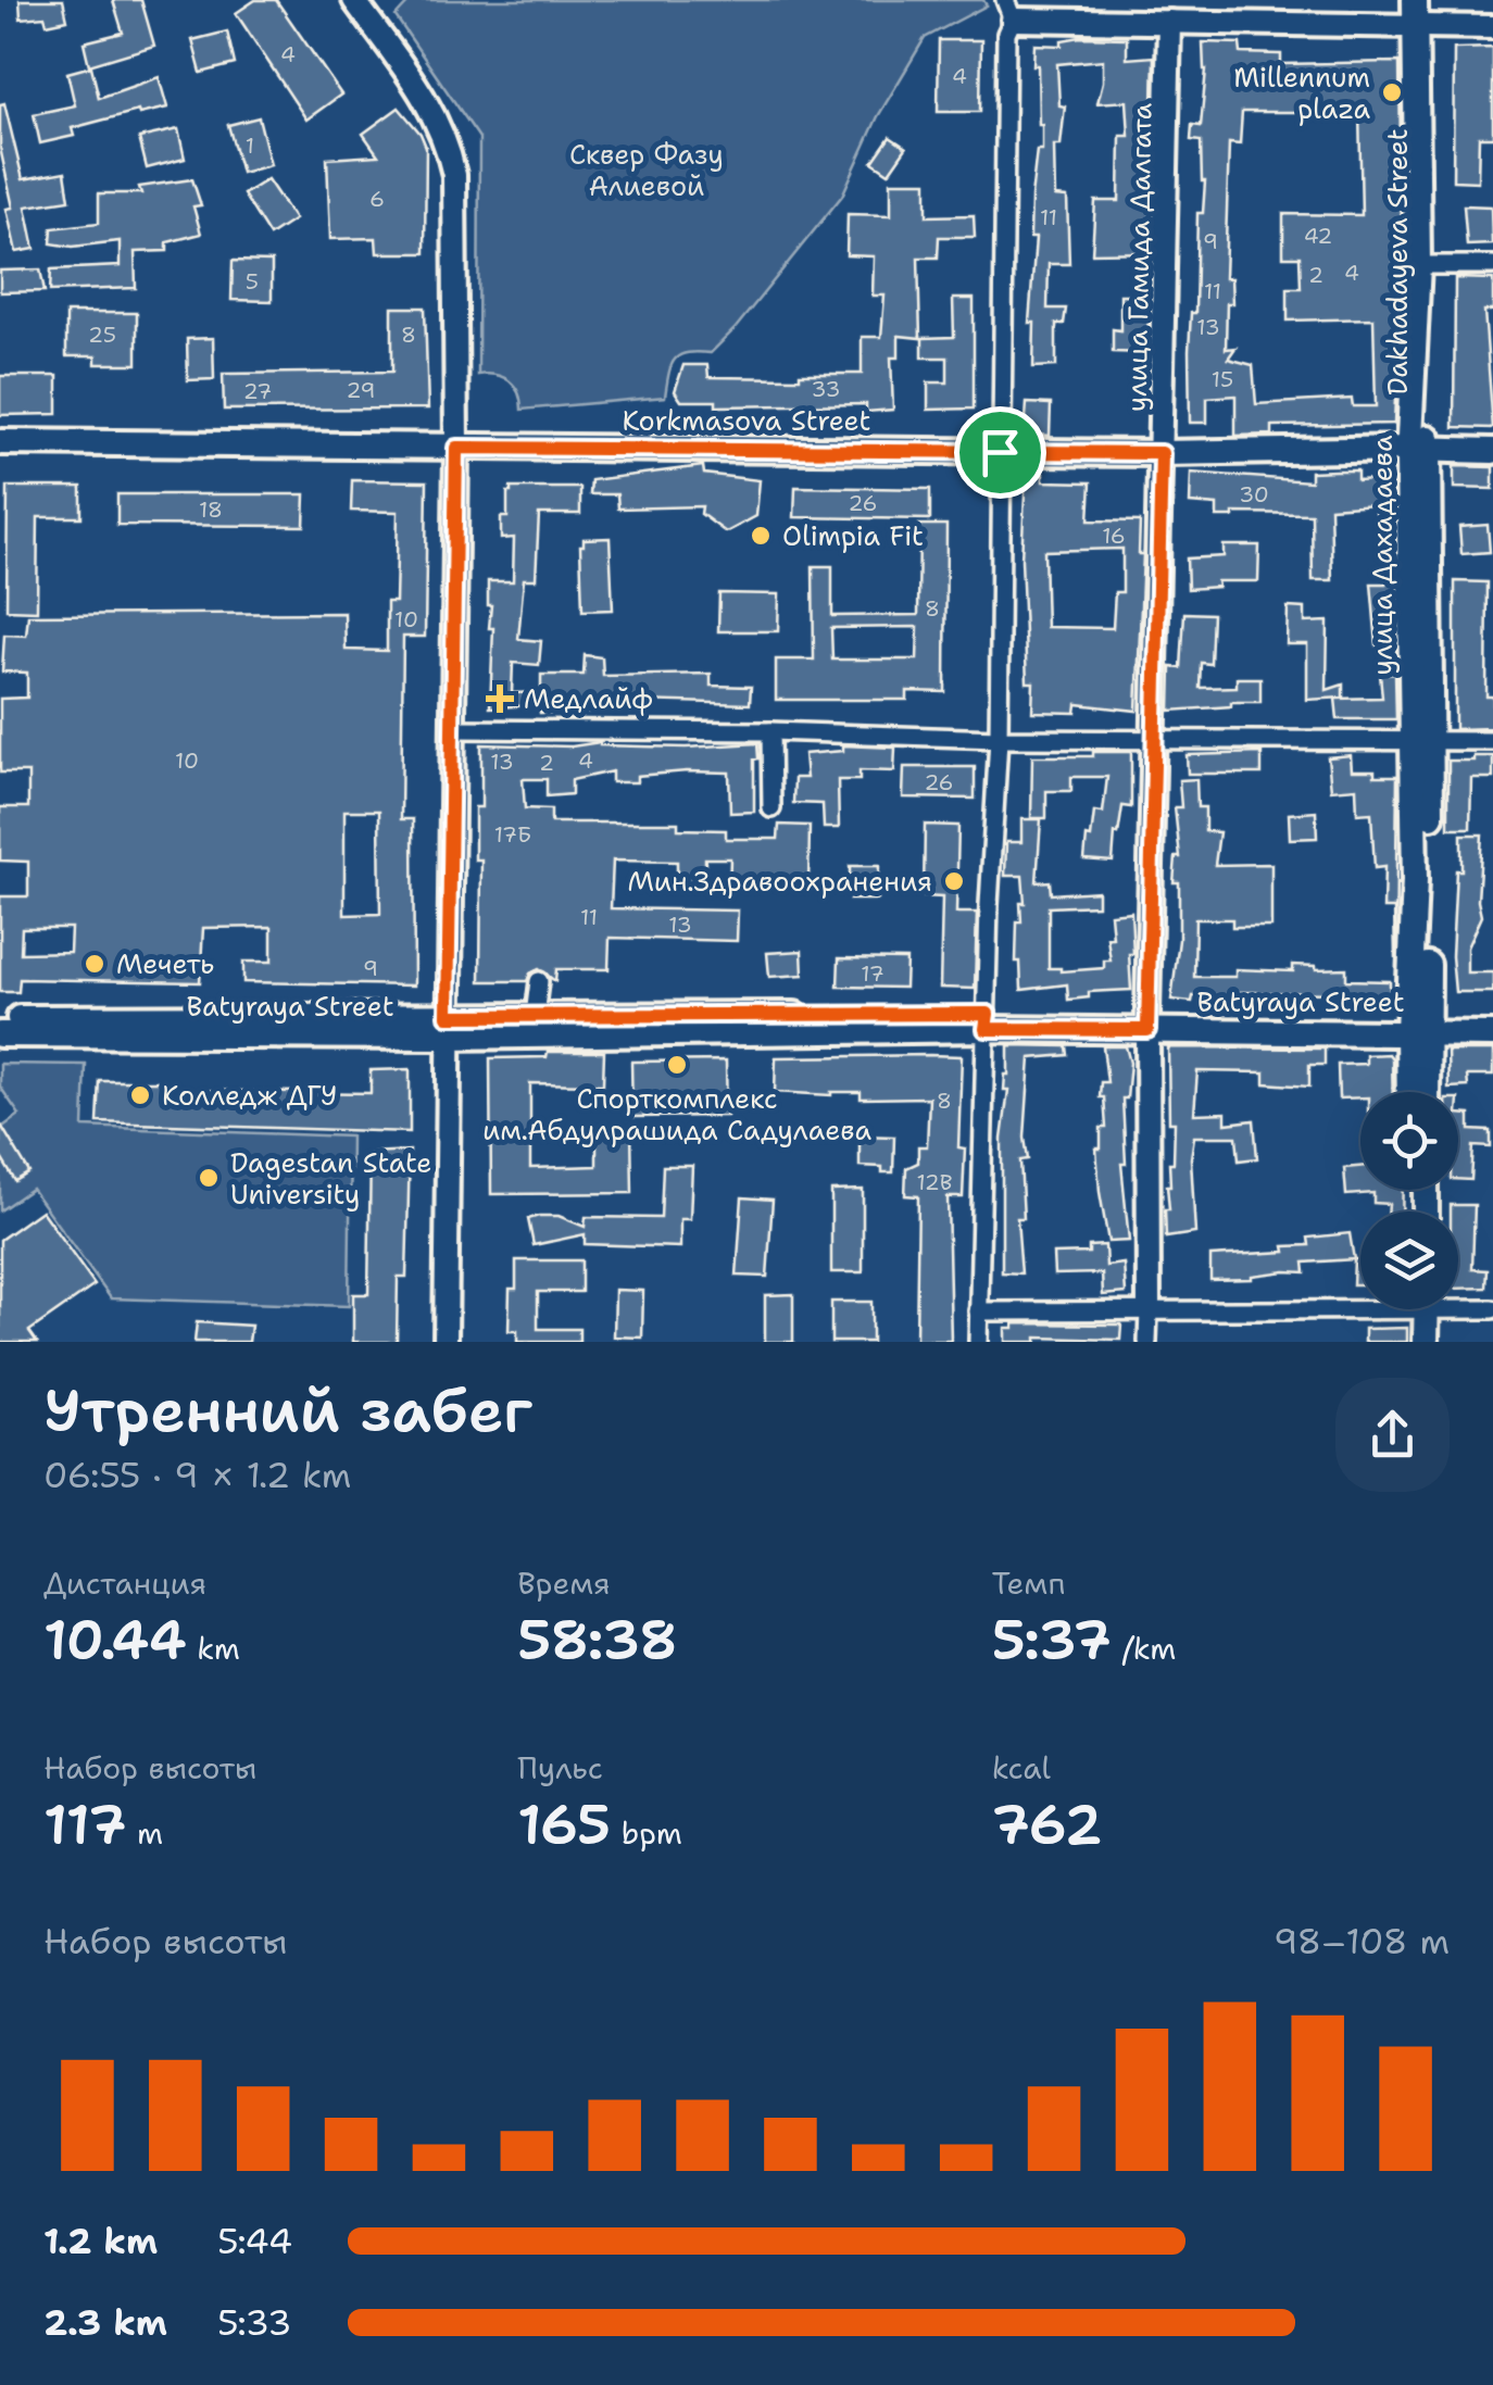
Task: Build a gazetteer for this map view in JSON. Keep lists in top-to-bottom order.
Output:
{
  "streets": {
    "main road": [
      "Dakhadayeva Street",
      "Korkmasova Street",
      "улица Дахадаева",
      "Batyraya Street"
    ],
    "street": ["улица Гамида Далгата"]
  },
  "crossings": [
    ["улица Гамида Далгата", "Korkmasova Street"],
    ["улица Гамида Далгата", "Batyraya Street"],
    ["Dakhadayeva Street", "Korkmasova Street"],
    ["Dakhadayeva Street", "улица Дахадаева"],
    ["Korkmasova Street", "улица Дахадаева"],
    ["улица Дахадаева", "Batyraya Street"]
  ],
  "parks": ["Сквер Фазу Алиевой"],
  "places": {
    "other": [
      "Millennum plaza",
      "Olimpia Fit",
      "Мин.Здравоохранения",
      "Мечеть",
      "Спорткомплекс им.Абдулрашида Садулаева",
      "Колледж ДГУ",
      "Dagestan State University"
    ],
    "health": ["Медлайф"]
  },
  "house_numbers": [
    "4",
    "4",
    "1",
    "6",
    "11",
    "42",
    "9",
    "4",
    "2",
    "5",
    "11",
    "13",
    "25",
    "8",
    "15",
    "33",
    "29",
    "27",
    "30",
    "26",
    "18",
    "16",
    "8",
    "10",
    "10",
    "4",
    "13",
    "2",
    "26",
    "17Б",
    "11",
    "13",
    "9",
    "17",
    "8",
    "12В"
  ],
  "page": {
    "heading": ["Утренний забег", "06:55 · 9 × 1.2 km"],
    "stats": [
      ["Дистанция", "10.44 km"],
      ["Время", "58:38"],
      ["Темп", "5:37 /km"],
      ["Набор высоты", "117 m"],
      ["Пульс", "165 bpm"],
      ["kcal", "762"]
    ],
    "chart": ["Набор высоты", "98–108 m"],
    "list": [
      {
        "name": "1.2 km",
        "note": "5:44"
      },
      {
        "name": "2.3 km",
        "note": "5:33"
      }
    ]
  }
}
